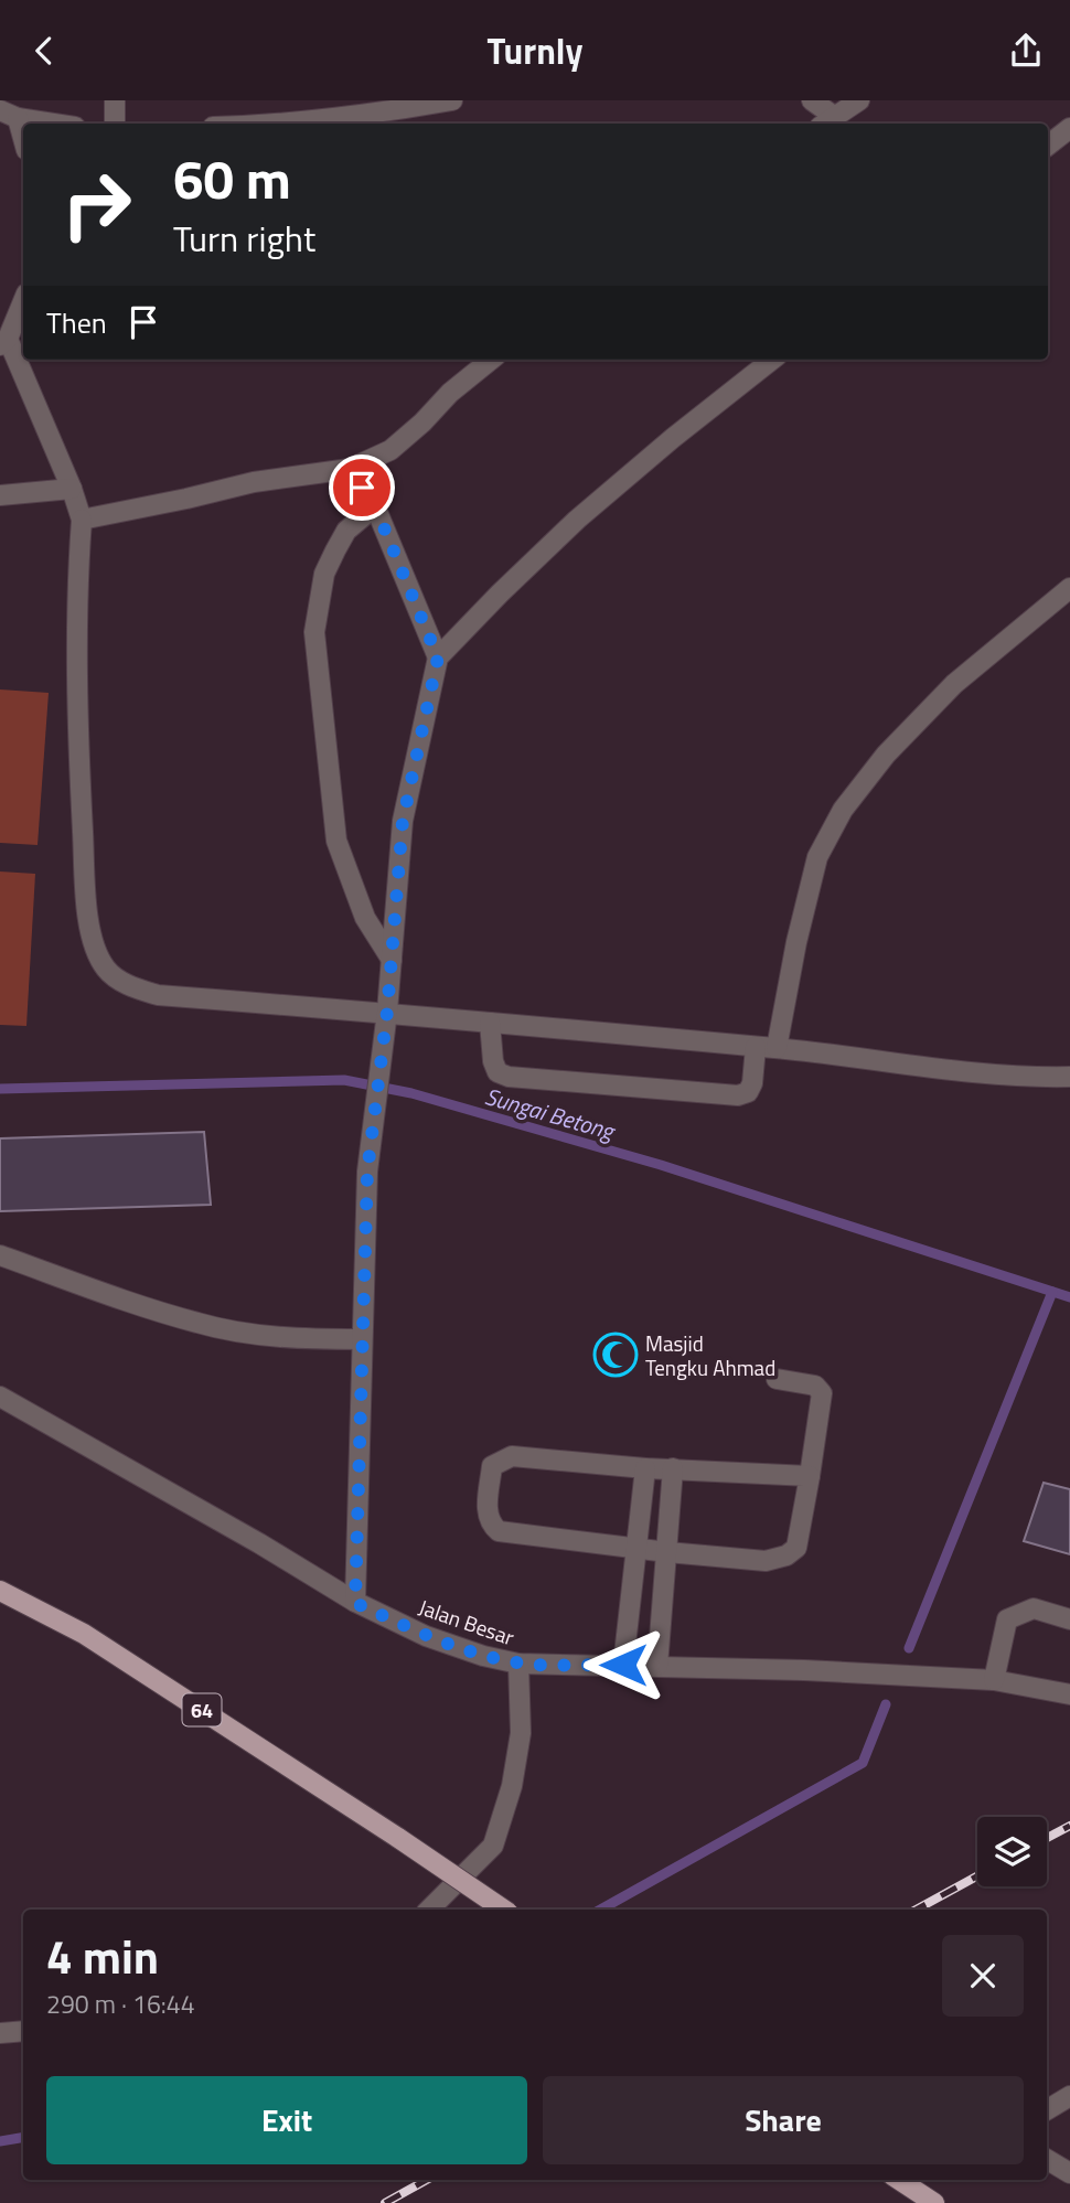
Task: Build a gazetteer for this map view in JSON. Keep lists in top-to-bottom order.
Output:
{
  "streets": {
    "main road": ["64"],
    "street": ["Jalan Besar"]
  },
  "water": ["Sungai Betong"],
  "places": {
    "mosque": ["Masjid Tengku Ahmad"]
  },
  "page": {
    "header": "Turnly",
    "turn": ["60 m", "Turn right"],
    "then": "Then",
    "heading": ["4 min", "290 m · 16:44"],
    "buttons": ["Exit", "Share"]
  }
}
